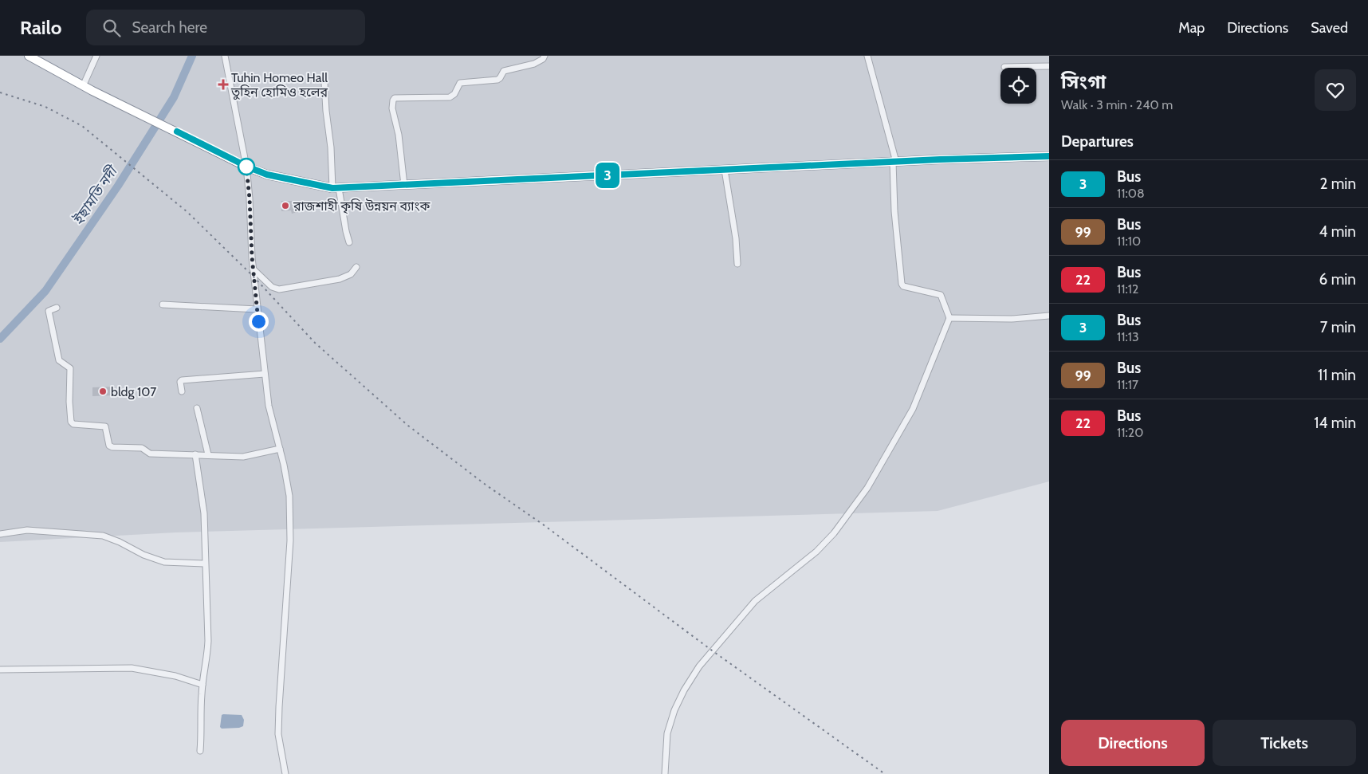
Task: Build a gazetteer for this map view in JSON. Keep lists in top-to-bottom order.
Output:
{
  "water": ["ইছামতি নদী"],
  "places": {
    "health": ["Tuhin Homeo Hall তুহিন হোমিও হলের"],
    "other": ["রাজশাহী কৃষি উন্নয়ন ব্যাংক", "bldg 107"]
  },
  "lines": ["bus line 3"],
  "page": {
    "header": "Railo",
    "search": "Search here",
    "nav": ["Map", "Directions", "Saved"],
    "on_map": "3",
    "heading": [
      ["সিংগা", "Walk · 3 min · 240 m"],
      "Departures"
    ],
    "list": [
      {
        "mark": "3",
        "name": "Bus",
        "note": "11:08",
        "value": "2 min"
      },
      {
        "mark": "99",
        "name": "Bus",
        "note": "11:10",
        "value": "4 min"
      },
      {
        "mark": "22",
        "name": "Bus",
        "note": "11:12",
        "value": "6 min"
      },
      {
        "mark": "3",
        "name": "Bus",
        "note": "11:13",
        "value": "7 min"
      },
      {
        "mark": "99",
        "name": "Bus",
        "note": "11:17",
        "value": "11 min"
      },
      {
        "mark": "22",
        "name": "Bus",
        "note": "11:20",
        "value": "14 min"
      }
    ],
    "buttons": ["Directions", "Tickets"]
  }
}
